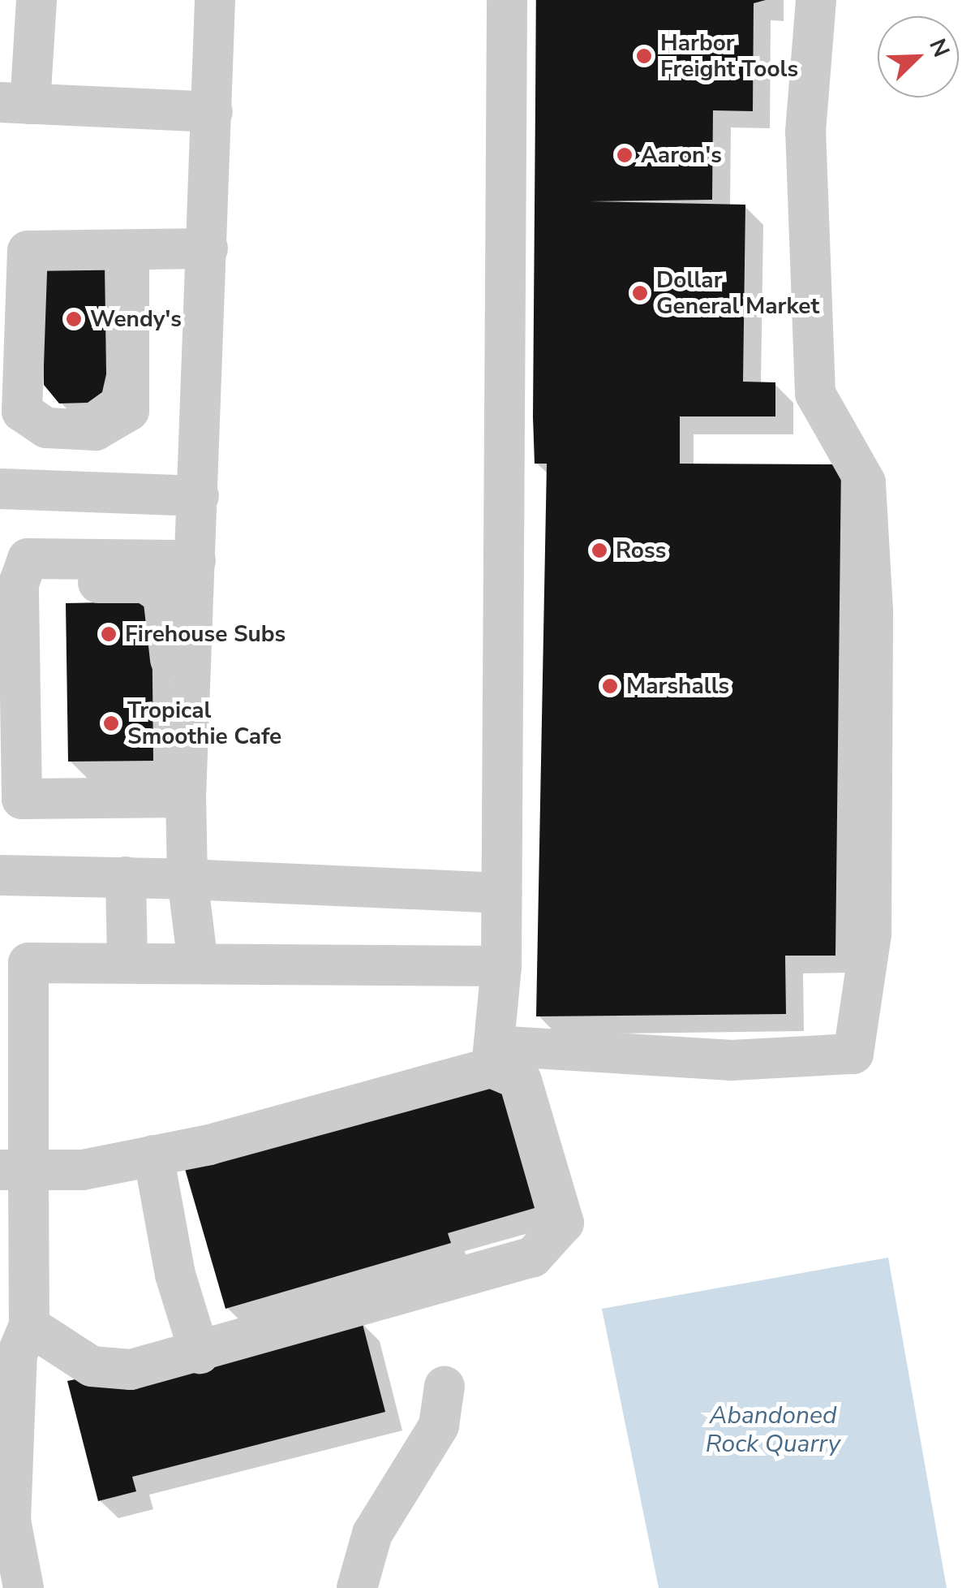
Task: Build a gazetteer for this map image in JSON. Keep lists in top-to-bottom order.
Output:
{
  "water": ["Abandoned Rock Quarry"],
  "places": [
    "Harbor Freight Tools",
    "Aaron's",
    "Dollar General Market",
    "Wendy's",
    "Ross",
    "Firehouse Subs",
    "Marshalls",
    "Tropical Smoothie Cafe"
  ],
  "north": "top right"
}
